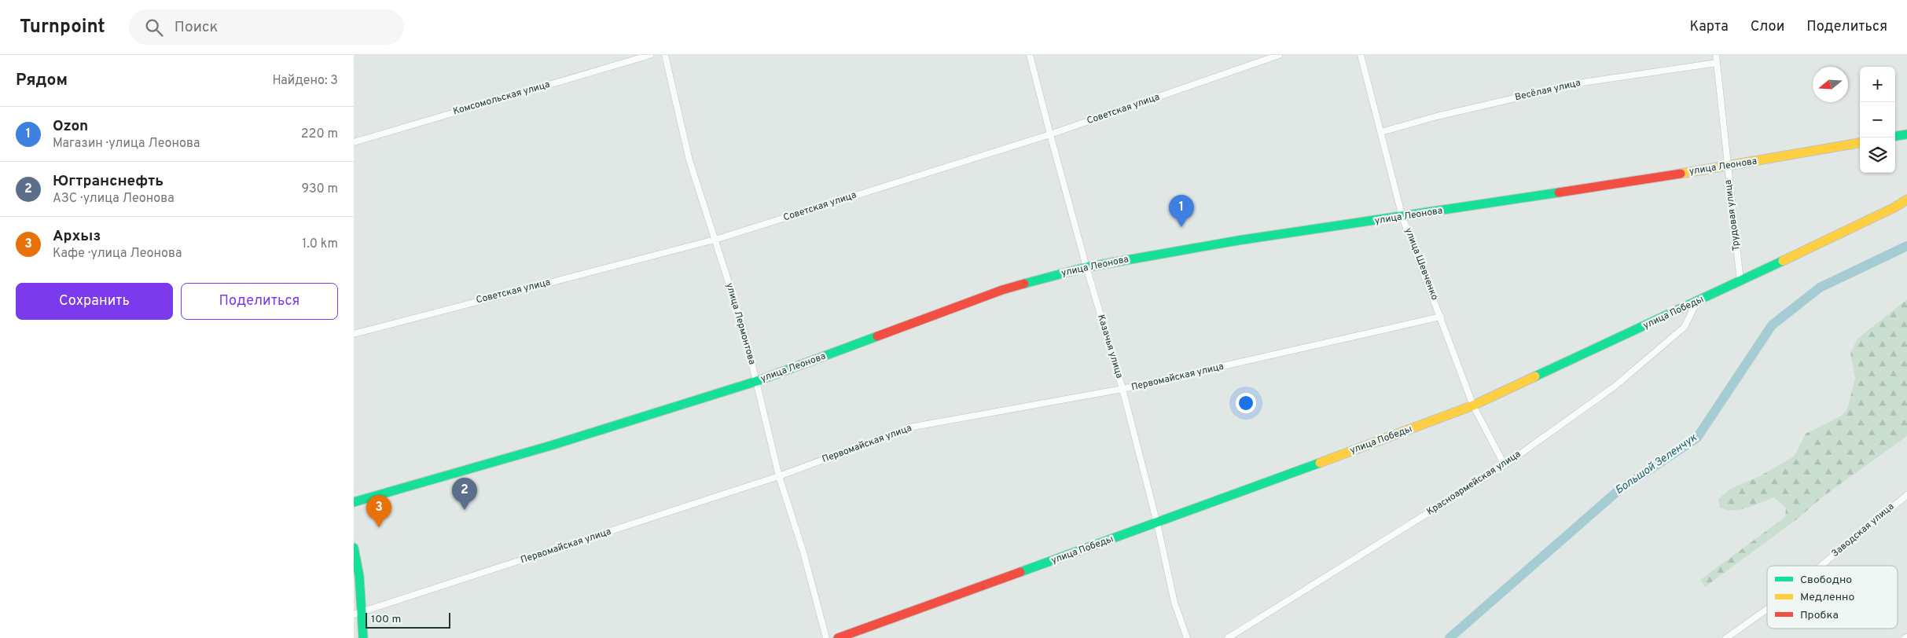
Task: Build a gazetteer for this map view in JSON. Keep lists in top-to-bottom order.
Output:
{
  "streets": {
    "main road": ["улица Леонова", "улица Победы"],
    "street": [
      "Весёлая улица",
      "Комсомольская улица",
      "Советская улица",
      "Трудовая улица",
      "улица Шевченко",
      "улица Лермонтова",
      "Казачья улица",
      "Первомайская улица",
      "Красноармейская улица",
      "Заводская улица"
    ]
  },
  "crossings": [
    ["Весёлая улица", "Трудовая улица"],
    ["Весёлая улица", "улица Шевченко"],
    ["Советская улица", "улица Лермонтова"],
    ["Советская улица", "Казачья улица"],
    ["улица Леонова", "Трудовая улица"],
    ["улица Леонова", "улица Шевченко"],
    ["улица Леонова", "улица Лермонтова"],
    ["улица Леонова", "Казачья улица"],
    ["Трудовая улица", "улица Победы"],
    ["улица Шевченко", "улица Победы"],
    ["улица Шевченко", "Первомайская улица"],
    ["улица Шевченко", "Красноармейская улица"],
    ["улица Победы", "Казачья улица"],
    ["улица Победы", "Красноармейская улица"],
    ["улица Лермонтова", "Первомайская улица"],
    ["Казачья улица", "Первомайская улица"]
  ],
  "water": ["Большой Зеленчук"],
  "legend": ["Свободно", "Медленно", "Пробка"],
  "scale_bar": "100 m",
  "north": "left",
  "page": {
    "header": "Turnpoint",
    "search": "Поиск",
    "nav": ["Карта", "Слои", "Поделиться"],
    "heading": ["Рядом", "Найдено: 3"],
    "map_buttons": ["+", "−"],
    "list": [
      {
        "mark": "1",
        "name": "Ozon",
        "note": "Магазин · улица Леонова",
        "value": "220 m"
      },
      {
        "mark": "2",
        "name": "Югтранснефть",
        "note": "АЗС · улица Леонова",
        "value": "930 m"
      },
      {
        "mark": "3",
        "name": "Архыз",
        "note": "Кафе · улица Леонова",
        "value": "1.0 km"
      }
    ],
    "pins": ["1", "2", "3"],
    "buttons": ["Сохранить", "Поделиться"],
    "scale": "100 m"
  }
}
